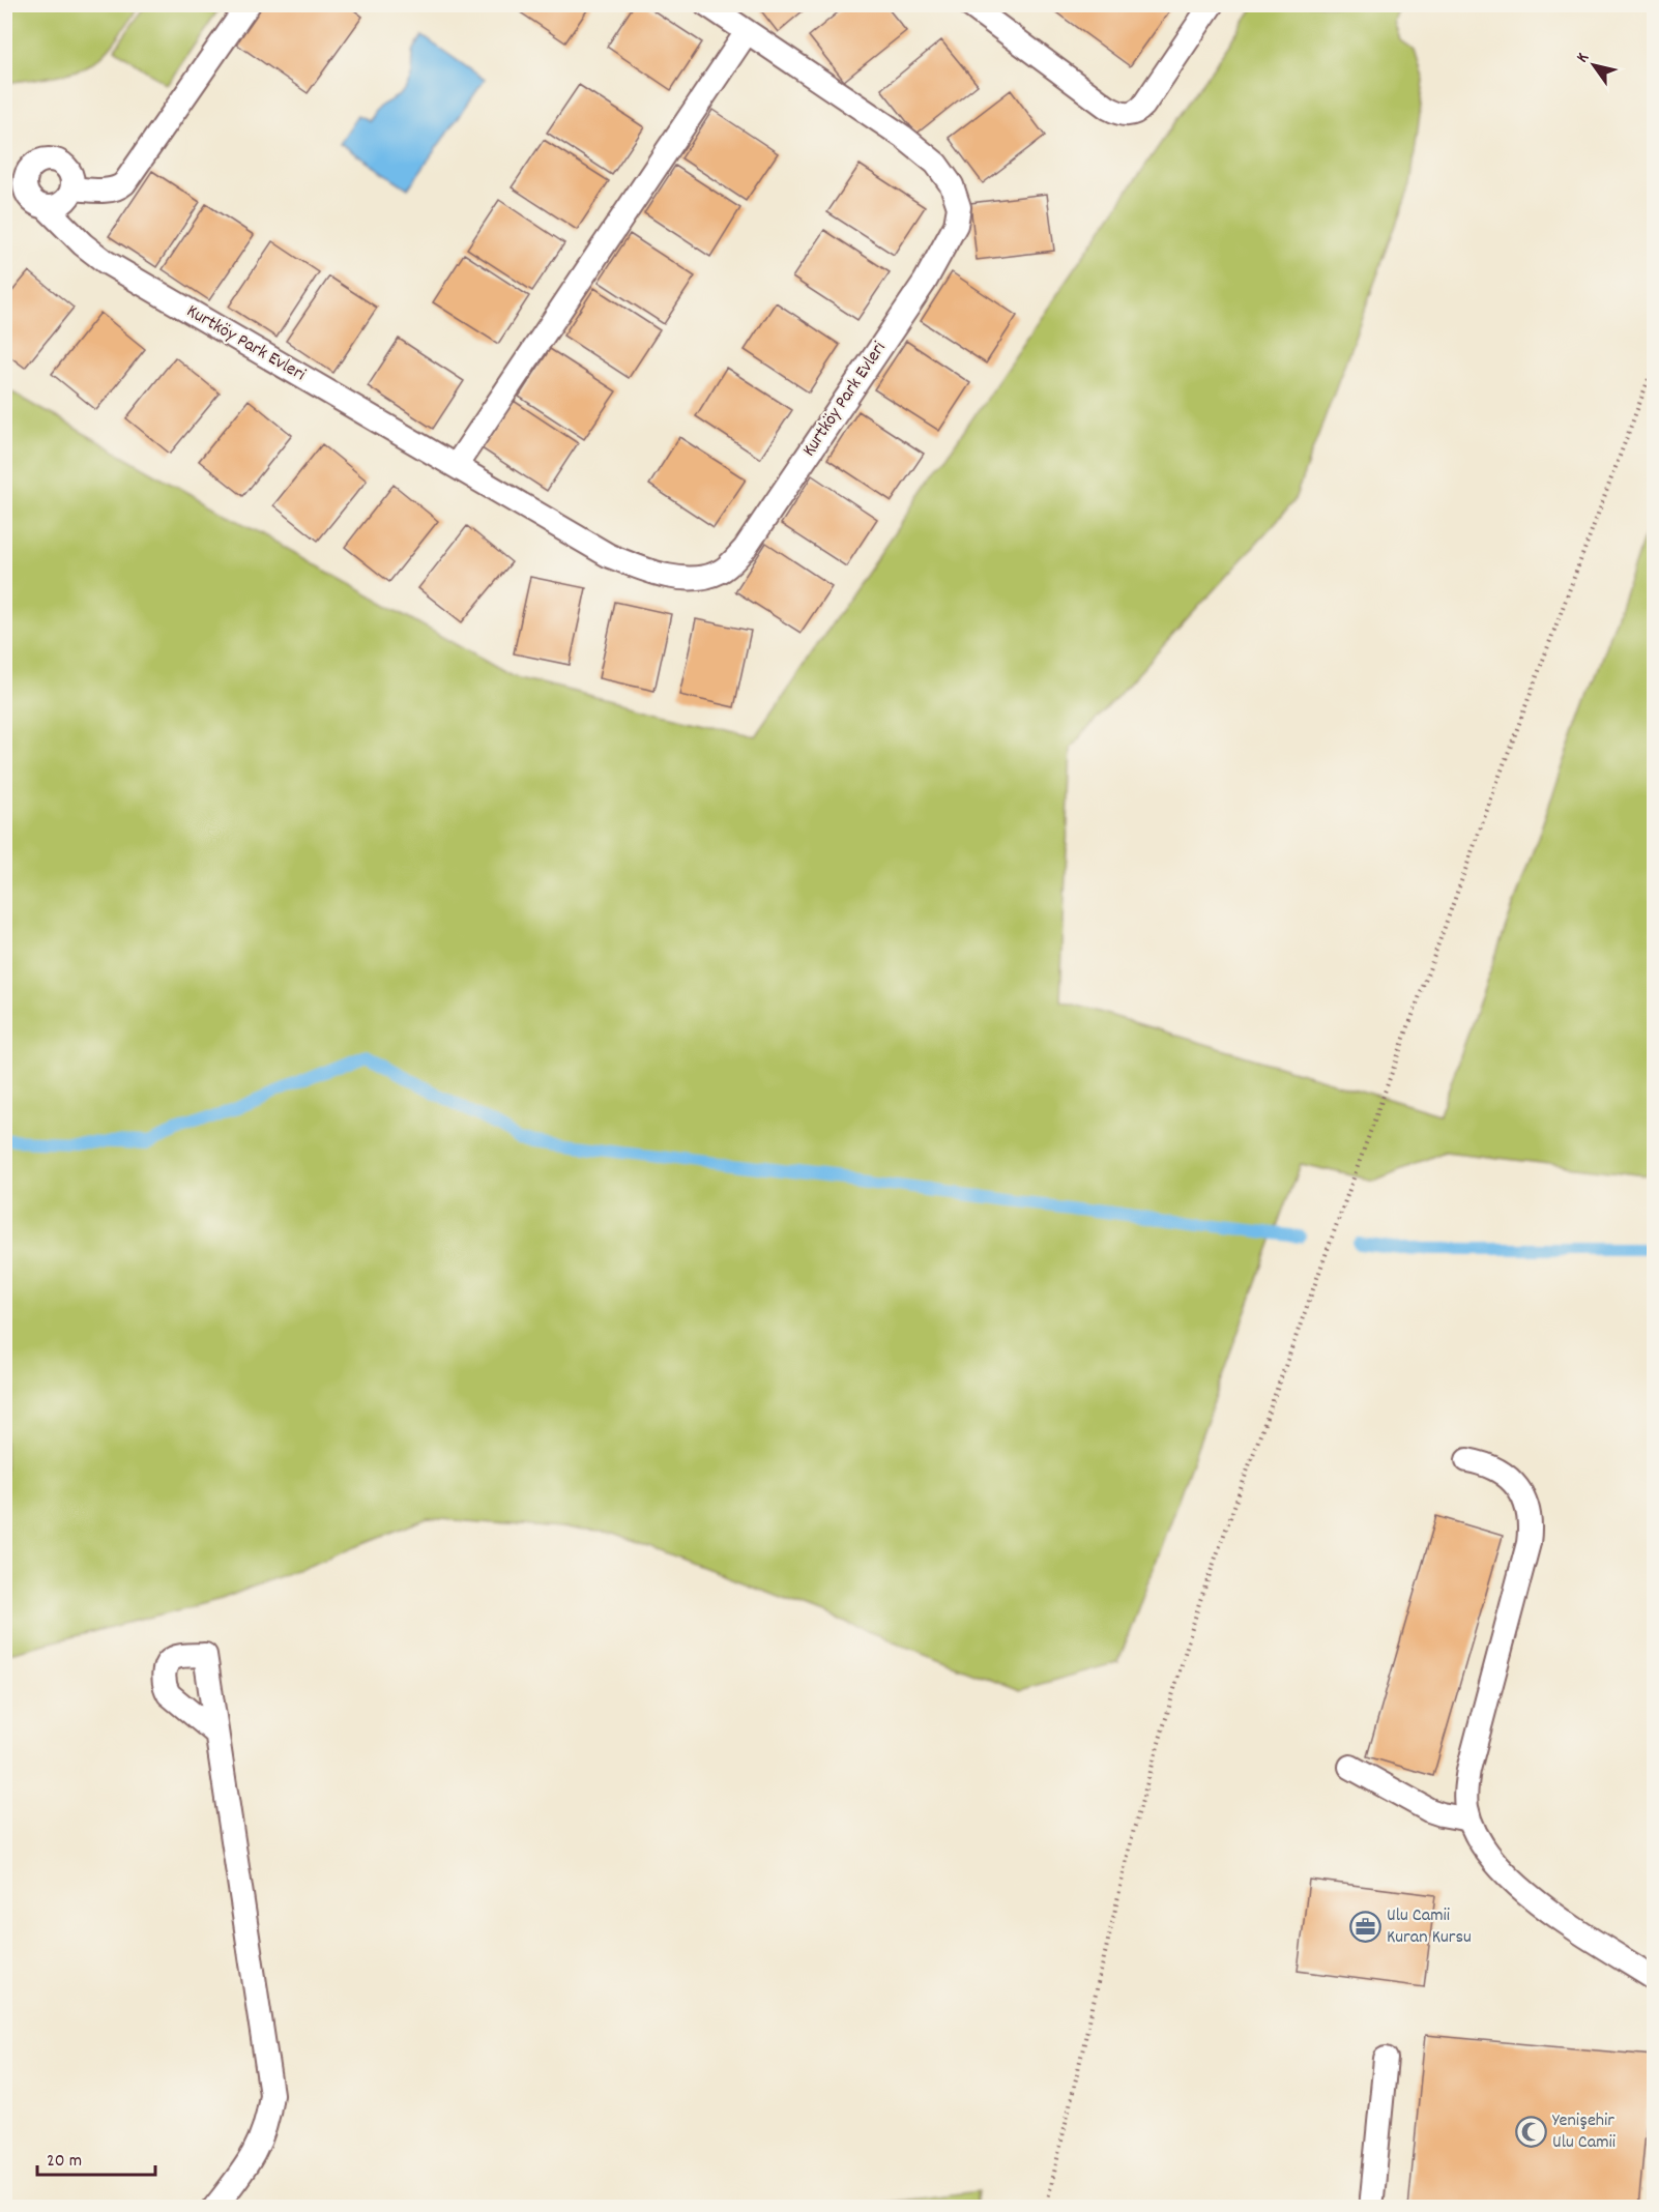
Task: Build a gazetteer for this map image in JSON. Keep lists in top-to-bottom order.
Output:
{
  "streets": {
    "lane": ["Kurtköy Park Evleri"]
  },
  "places": {
    "office": ["Ulu Camii Kuran Kursu"],
    "mosque": ["Yenişehir Ulu Camii"]
  },
  "scale_bar": "20 m",
  "north": "top left"
}
